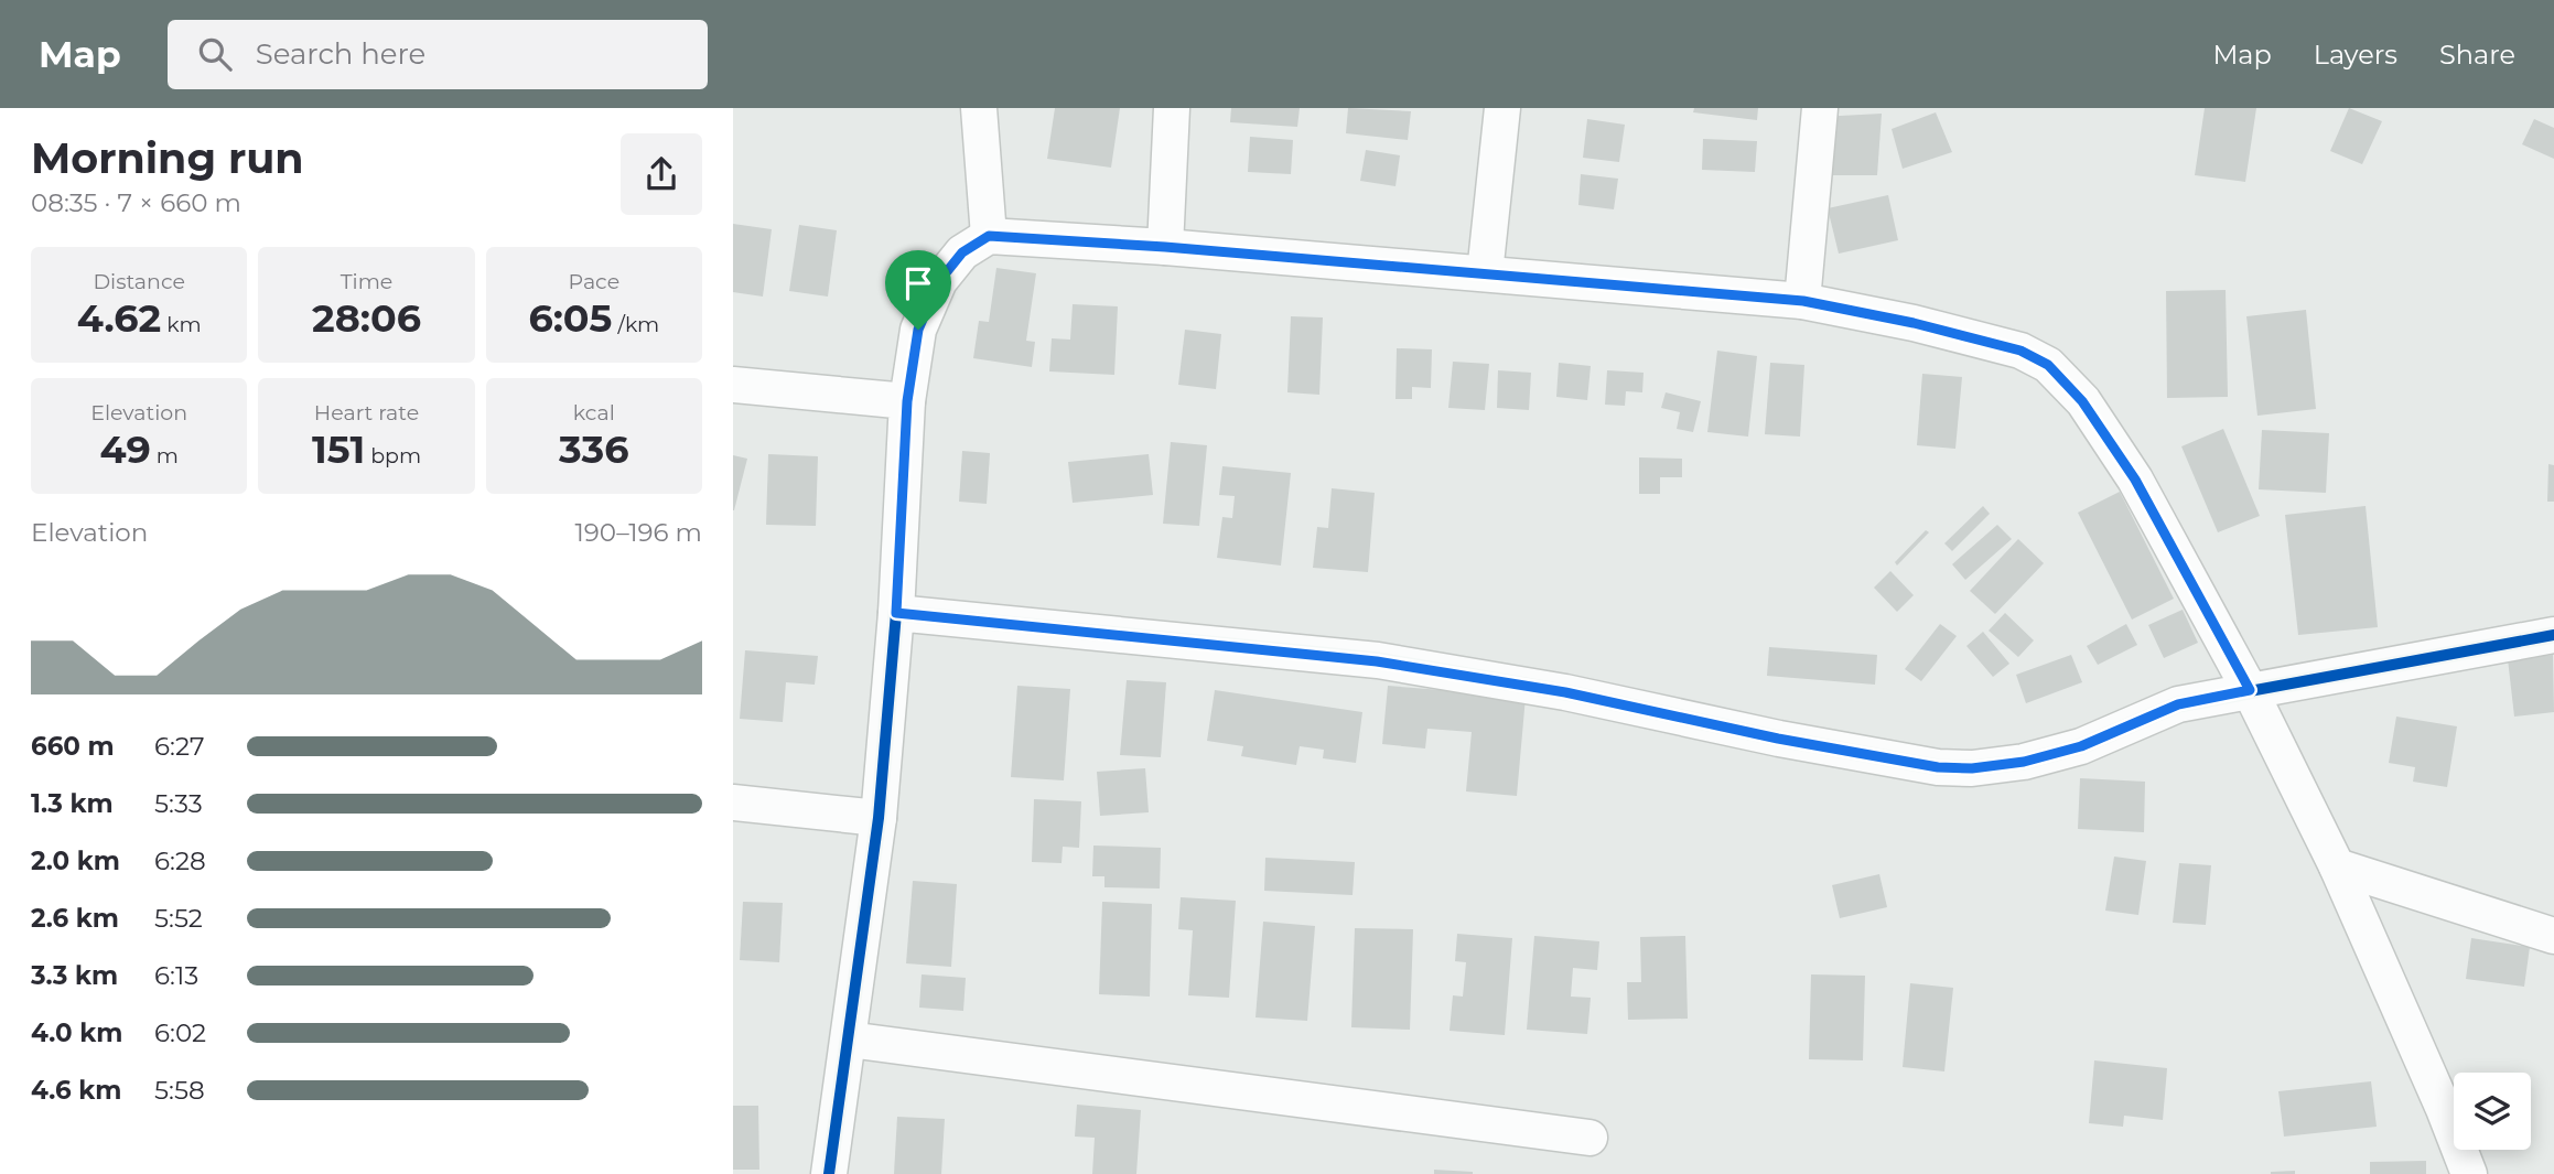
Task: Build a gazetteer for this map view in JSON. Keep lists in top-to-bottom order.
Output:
{
  "page": {
    "header": "Map",
    "search": "Search here",
    "nav": ["Map", "Layers", "Share"],
    "heading": ["Morning run", "08:35 · 7 × 660 m"],
    "stats": [
      ["Distance", "4.62 km"],
      ["Time", "28:06"],
      ["Pace", "6:05 /km"],
      ["Elevation", "49 m"],
      ["Heart rate", "151 bpm"],
      ["kcal", "336"]
    ],
    "chart": ["Elevation", "190–196 m"],
    "list": [
      {
        "name": "660 m",
        "note": "6:27"
      },
      {
        "name": "1.3 km",
        "note": "5:33"
      },
      {
        "name": "2.0 km",
        "note": "6:28"
      },
      {
        "name": "2.6 km",
        "note": "5:52"
      },
      {
        "name": "3.3 km",
        "note": "6:13"
      },
      {
        "name": "4.0 km",
        "note": "6:02"
      },
      {
        "name": "4.6 km",
        "note": "5:58"
      }
    ]
  }
}
